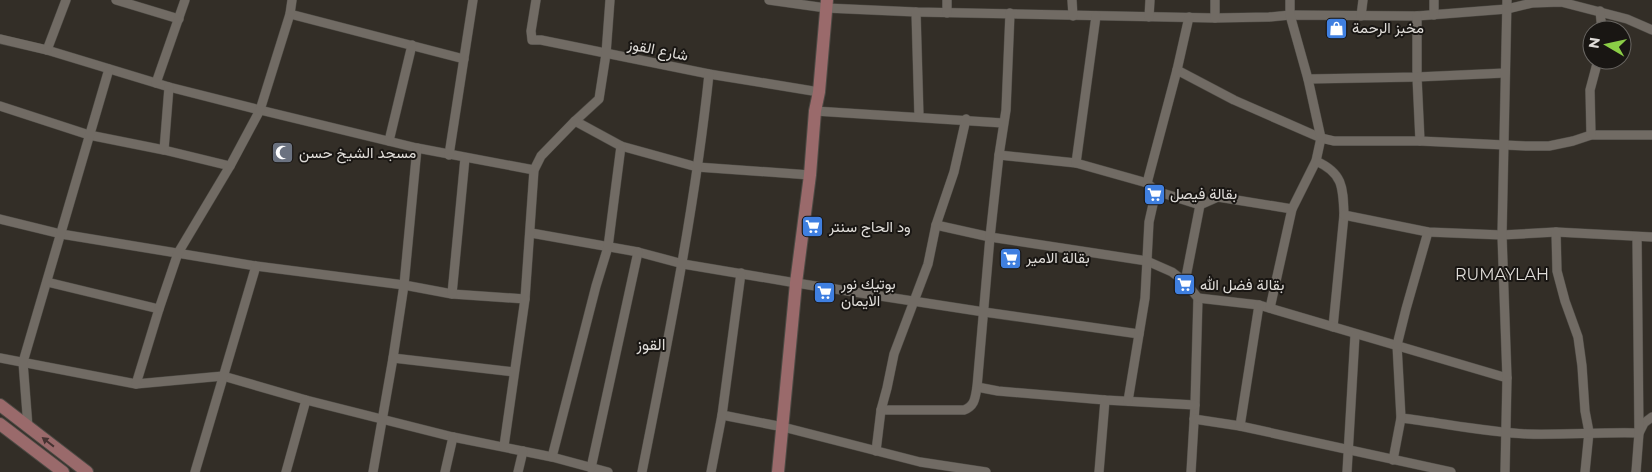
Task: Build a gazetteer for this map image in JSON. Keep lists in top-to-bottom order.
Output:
{
  "streets": {
    "street": ["شارع القوز"]
  },
  "districts": ["RUMAYLAH", "القوز"],
  "places": {
    "shop": ["مخبز الرحمة"],
    "mosque": ["مسجد الشيخ حسن"],
    "supermarket": [
      "بقالة فيصل",
      "ود الحاج سنتر",
      "بقالة الامير",
      "بقالة فضل الله",
      "بوتيك نور الايمان"
    ]
  },
  "north": "left"
}
